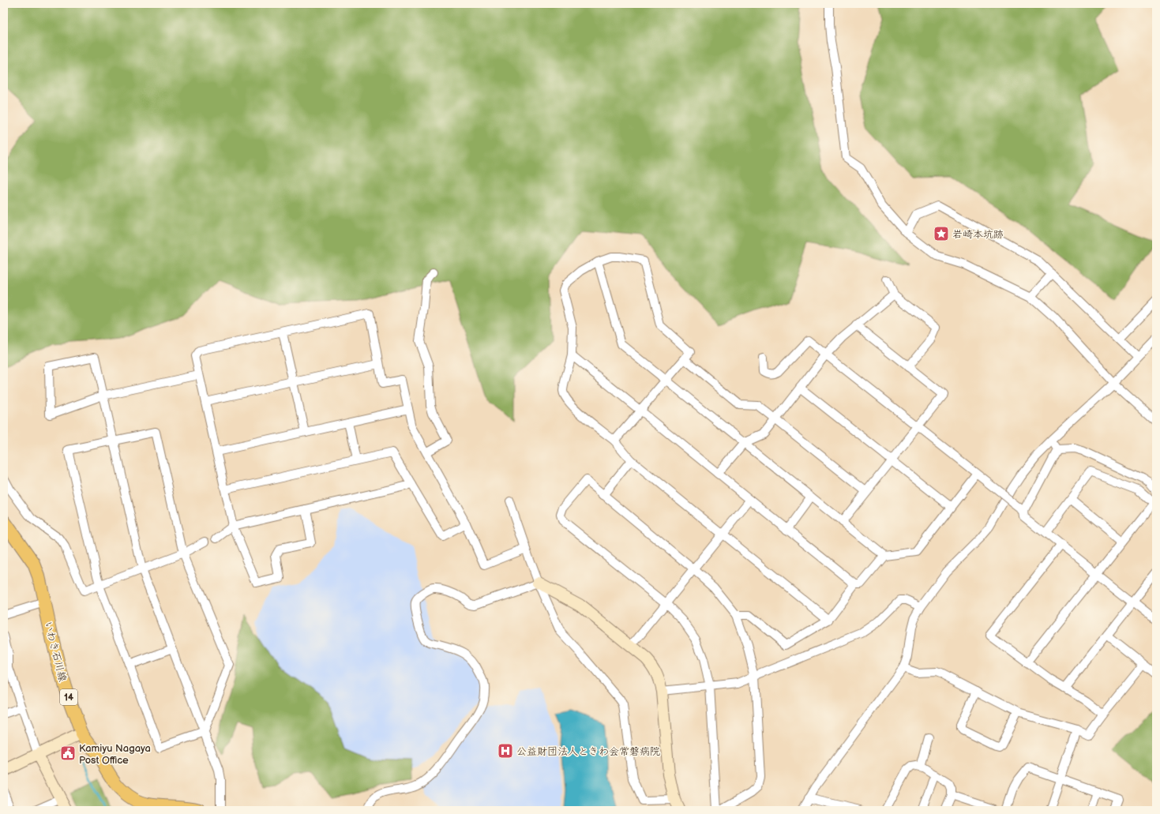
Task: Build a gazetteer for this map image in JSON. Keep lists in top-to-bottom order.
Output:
{
  "streets": {
    "main road": ["いわき石川線", "14"]
  },
  "places": {
    "place": ["岩崎本坑跡"],
    "hospital": ["公益財団法人ときわ会常磐病院"],
    "public building": ["Kamiyu Nagaya Post Office"]
  }
}
